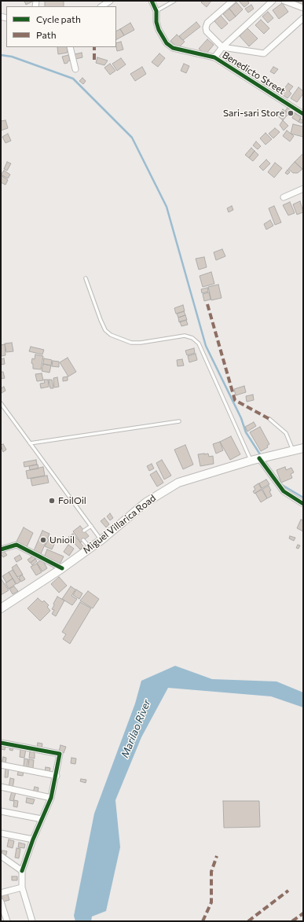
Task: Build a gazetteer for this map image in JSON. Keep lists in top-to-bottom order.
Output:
{
  "streets": {
    "main road": ["Miguel Villarica Road"],
    "street": ["Benedicto Street"]
  },
  "water": ["Marilao River"],
  "places": ["Sari-sari Store", "FoilOil", "Unioil"],
  "legend": ["Cycle path", "Path"]
}
